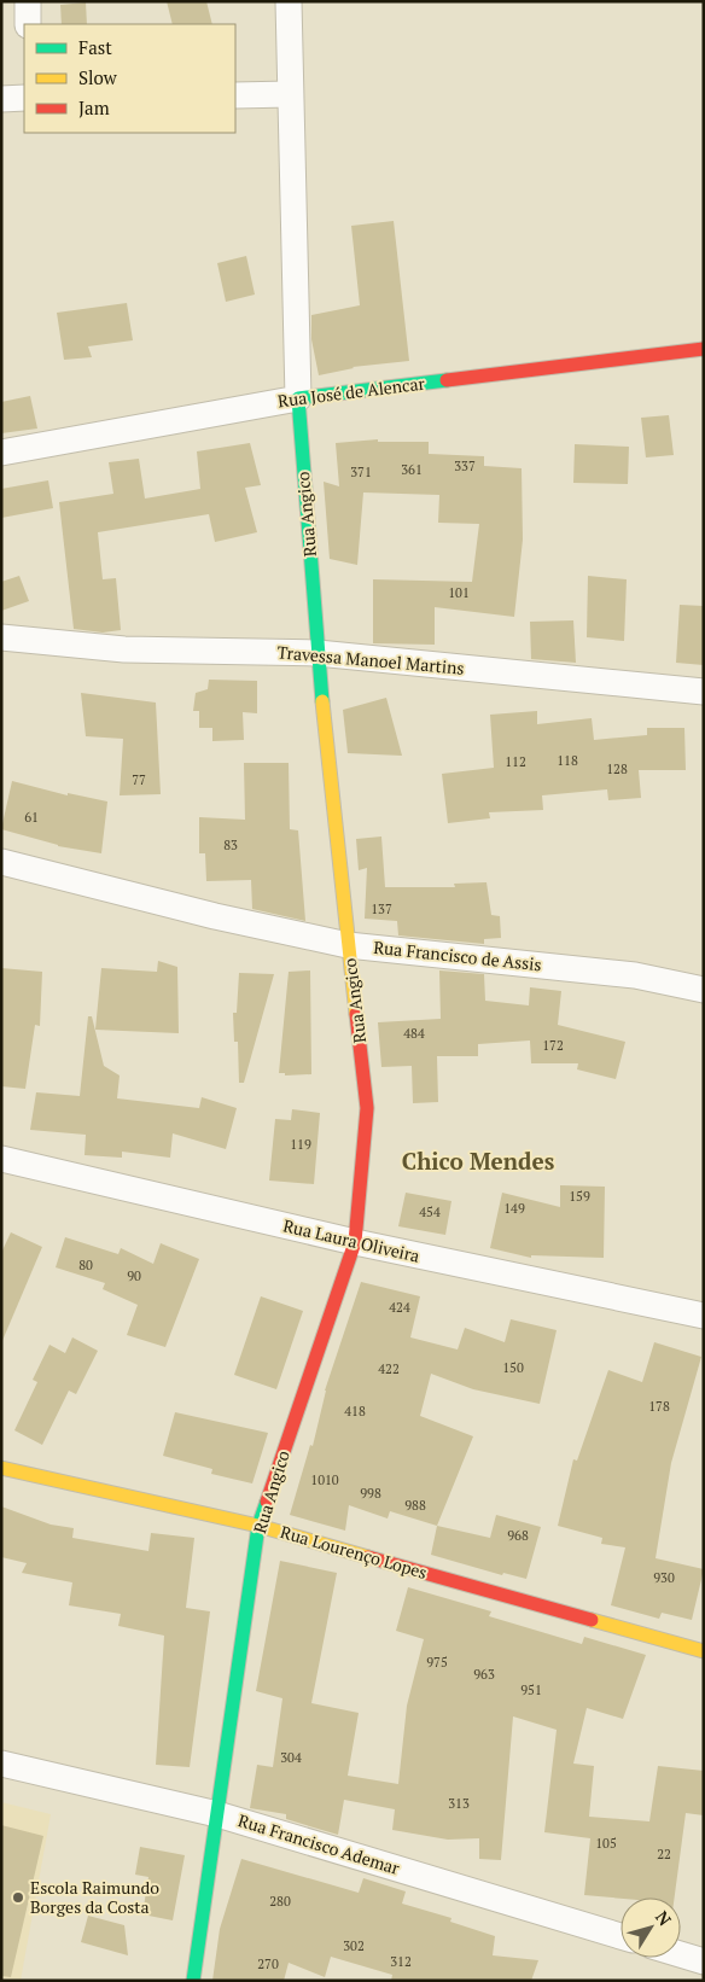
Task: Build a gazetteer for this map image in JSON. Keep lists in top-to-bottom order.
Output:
{
  "streets": {
    "street": [
      "Rua José de Alencar",
      "Rua Angico",
      "Travessa Manoel Martins",
      "Rua Francisco de Assis",
      "Rua Laura Oliveira",
      "Rua Lourenço Lopes",
      "Rua Francisco Ademar"
    ]
  },
  "crossings": [
    ["Rua José de Alencar", "Rua Angico"],
    ["Rua Angico", "Travessa Manoel Martins"],
    ["Rua Angico", "Rua Francisco de Assis"],
    ["Rua Angico", "Rua Laura Oliveira"],
    ["Rua Angico", "Rua Lourenço Lopes"],
    ["Rua Angico", "Rua Francisco Ademar"]
  ],
  "districts": ["Chico Mendes"],
  "places": ["Escola Raimundo Borges da Costa"],
  "house_numbers": [
    "337",
    "361",
    "371",
    "101",
    "118",
    "112",
    "128",
    "77",
    "61",
    "83",
    "137",
    "484",
    "172",
    "119",
    "159",
    "149",
    "454",
    "80",
    "90",
    "424",
    "150",
    "422",
    "178",
    "418",
    "1010",
    "998",
    "988",
    "968",
    "930",
    "975",
    "963",
    "951",
    "304",
    "313",
    "105",
    "22",
    "280",
    "302",
    "312",
    "270"
  ],
  "legend": ["Fast", "Slow", "Jam"],
  "north": "top right"
}
